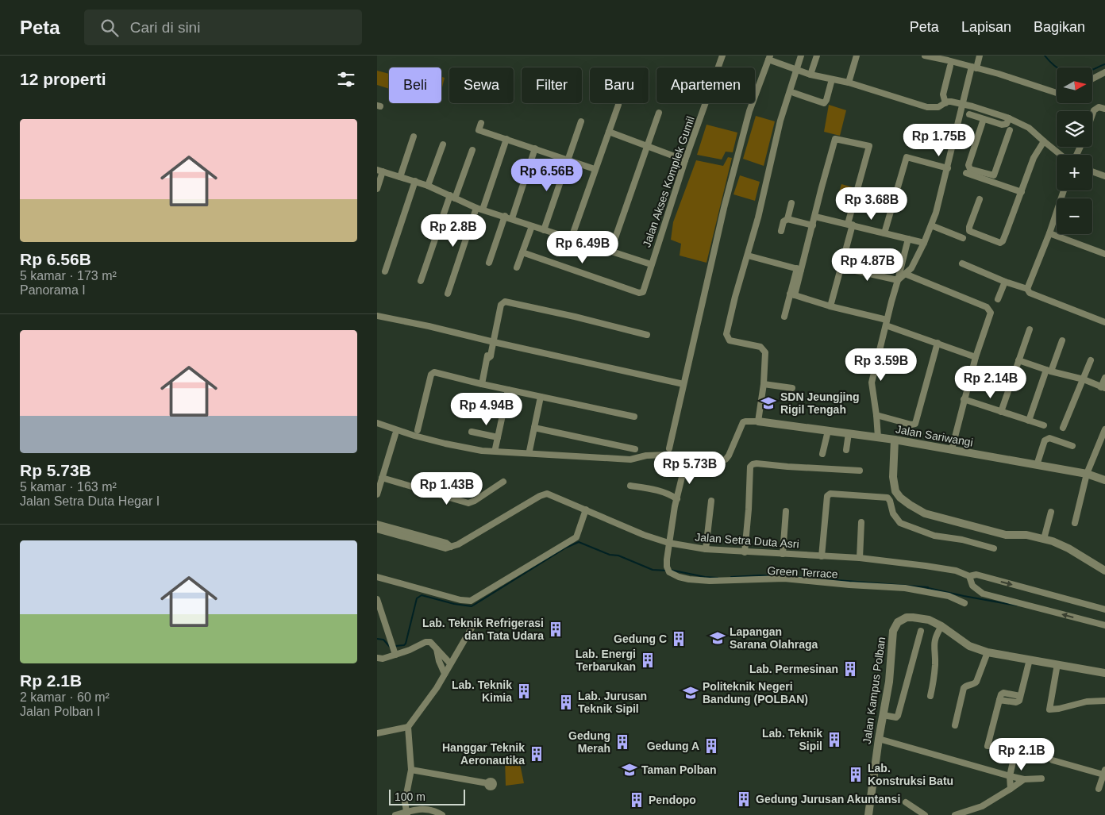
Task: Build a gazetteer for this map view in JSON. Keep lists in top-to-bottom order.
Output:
{
  "streets": {
    "street": [
      "Jalan Akses Komplek Gumil",
      "Jalan Sariwangi",
      "Jalan Setra Duta Asri",
      "Green Terrace",
      "Jalan Kampus Polban"
    ]
  },
  "crossings": [
    ["Jalan Setra Duta Asri", "Green Terrace"]
  ],
  "places": {
    "school or university": [
      "SDN Jeungjing Rigil Tengah",
      "Lapangan Sarana Olahraga",
      "Politeknik Negeri Bandung (POLBAN)",
      "Taman Polban"
    ],
    "building": [
      "Lab. Teknik Refrigerasi dan Tata Udara",
      "Gedung C",
      "Lab. Energi Terbarukan",
      "Lab. Permesinan",
      "Lab. Teknik Kimia",
      "Lab. Jurusan Teknik Sipil",
      "Lab. Teknik Sipil",
      "Gedung Merah",
      "Gedung A",
      "Hanggar Teknik Aeronautika",
      "Lab. Konstruksi Batu",
      "Gedung Jurusan Akuntansi",
      "Pendopo"
    ]
  },
  "scale_bar": "100 m",
  "north": "right",
  "page": {
    "header": "Peta",
    "search": "Cari di sini",
    "nav": ["Peta", "Lapisan", "Bagikan"],
    "heading": "12 properti",
    "map_buttons": ["+", "−"],
    "chip": [
      "Beli",
      "Sewa",
      "Filter",
      "Baru",
      "Apartemen"
    ],
    "list": [
      {
        "name": "Rp 6.56B",
        "note": "5 kamar · 173 m² · Panorama I"
      },
      {
        "name": "Rp 5.73B",
        "note": "5 kamar · 163 m² · Jalan Setra Duta Hegar I"
      },
      {
        "name": "Rp 2.1B",
        "note": "2 kamar · 60 m² · Jalan Polban I"
      }
    ],
    "price": [
      "Rp 1.75B",
      "Rp 6.56B",
      "Rp 3.68B",
      "Rp 2.8B",
      "Rp 6.49B",
      "Rp 4.87B",
      "Rp 3.59B",
      "Rp 2.14B",
      "Rp 4.94B",
      "Rp 5.73B",
      "Rp 1.43B",
      "Rp 2.1B"
    ],
    "scale": "100 m"
  }
}
